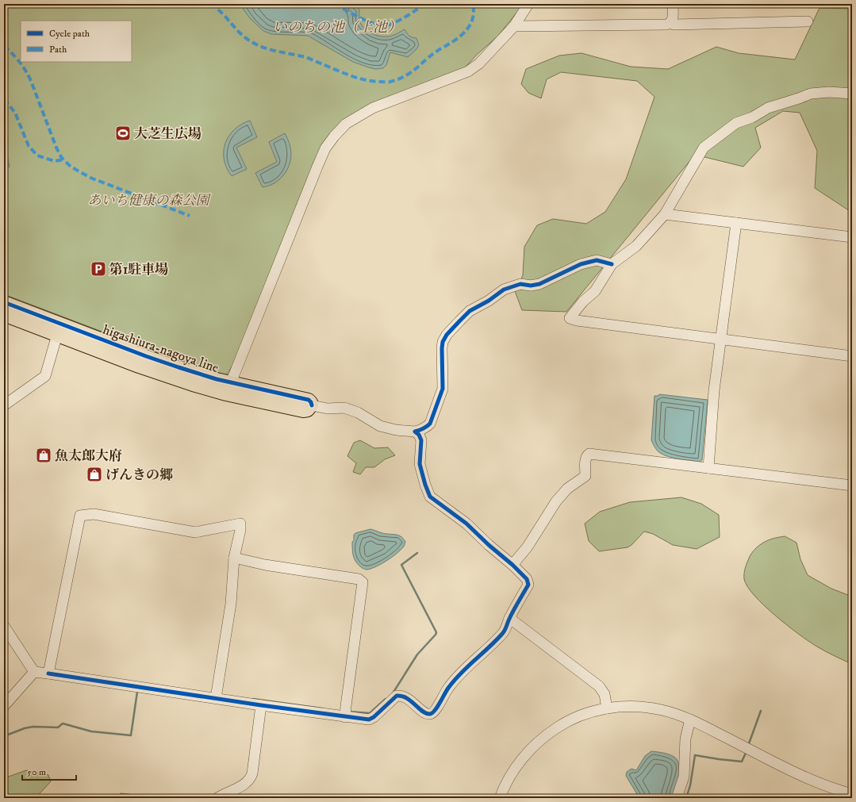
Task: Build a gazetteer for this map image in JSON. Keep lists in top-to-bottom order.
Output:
{
  "streets": {
    "main road": ["higashiura-nagoya line"]
  },
  "water": ["いのちの池（上池）"],
  "parks": ["あいち健康の森公園"],
  "places": {
    "sports": ["大芝生広場"],
    "parking": ["第1駐車場"],
    "shop": ["魚太郎大府", "げんきの郷"]
  },
  "legend": ["Cycle path", "Path"],
  "scale_bar": "50 m"
}
